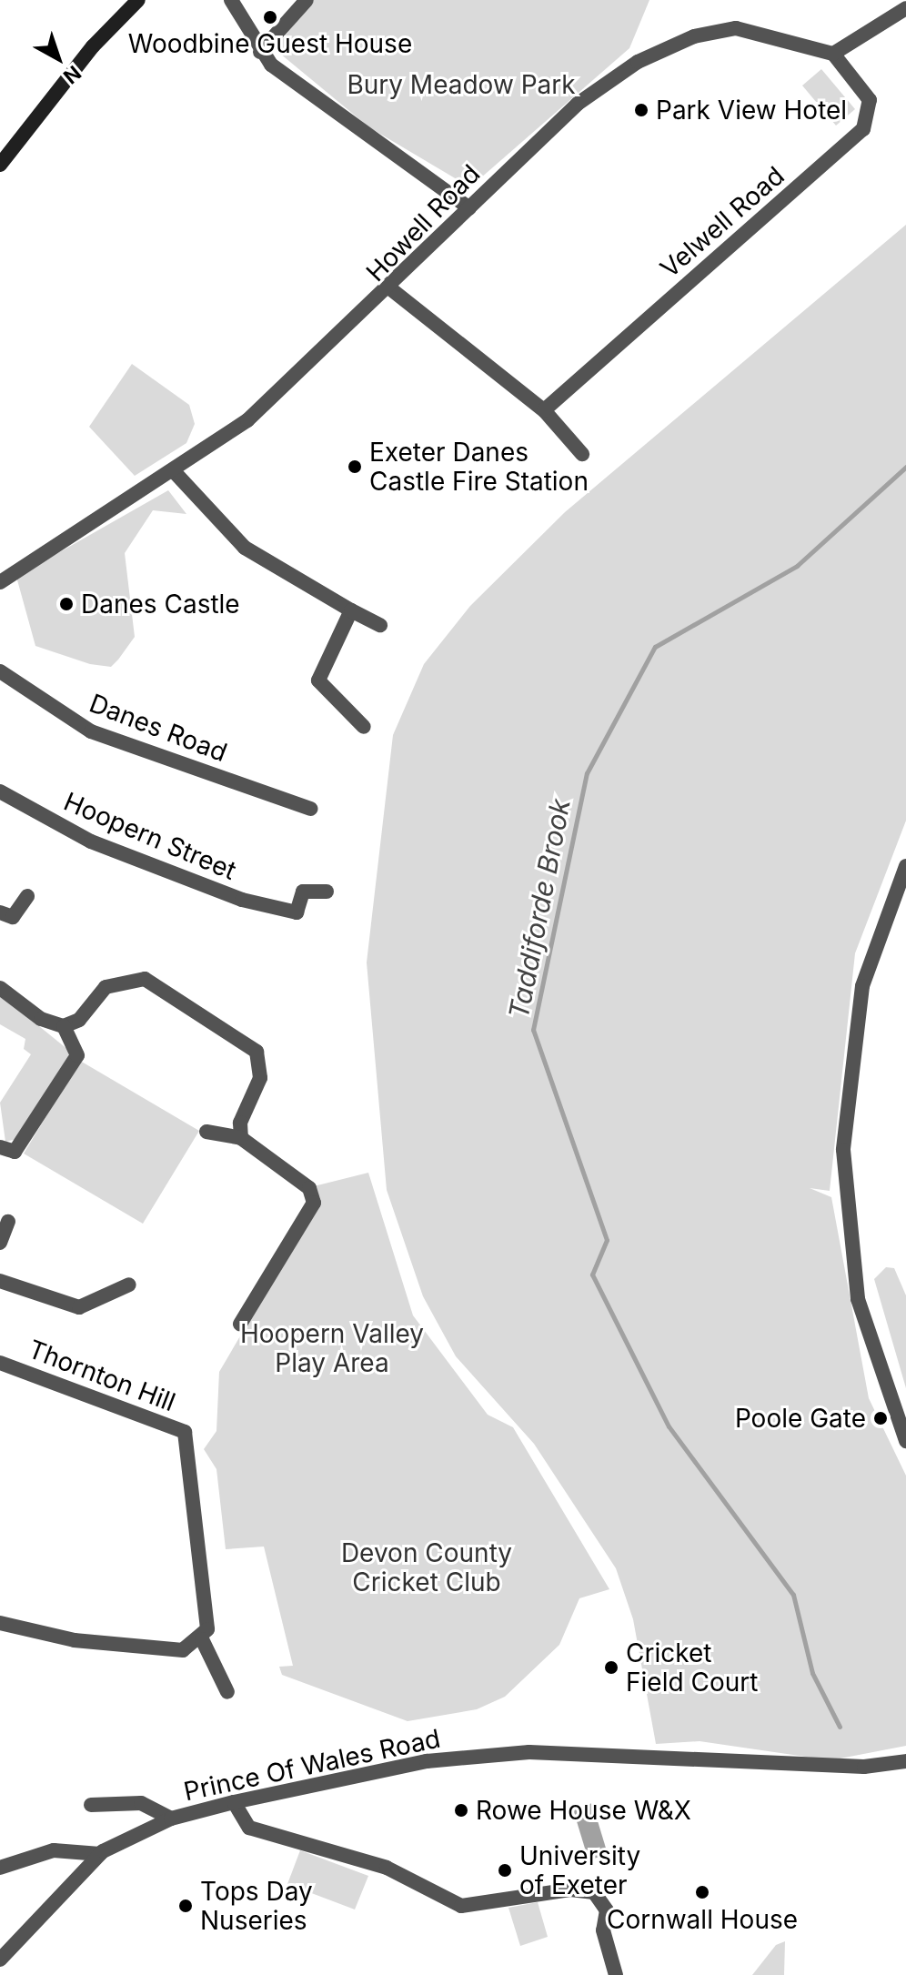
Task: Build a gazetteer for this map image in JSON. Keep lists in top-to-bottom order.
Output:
{
  "streets": {
    "street": [
      "Velwell Road",
      "Howell Road",
      "Danes Road",
      "Hoopern Street",
      "Thornton Hill",
      "Prince Of Wales Road"
    ]
  },
  "crossings": [
    ["Velwell Road", "Howell Road"]
  ],
  "water": ["Taddiforde Brook"],
  "parks": ["Bury Meadow Park", "Hoopern Valley Play Area", "Devon County Cricket Club"],
  "places": [
    "Woodbine Guest House",
    "Park View Hotel",
    "Exeter Danes Castle Fire Station",
    "Danes Castle",
    "Poole Gate",
    "Cricket Field Court",
    "Rowe House W&X",
    "University of Exeter",
    "Cornwall House",
    "Tops Day Nuseries"
  ],
  "north": "bottom right"
}
